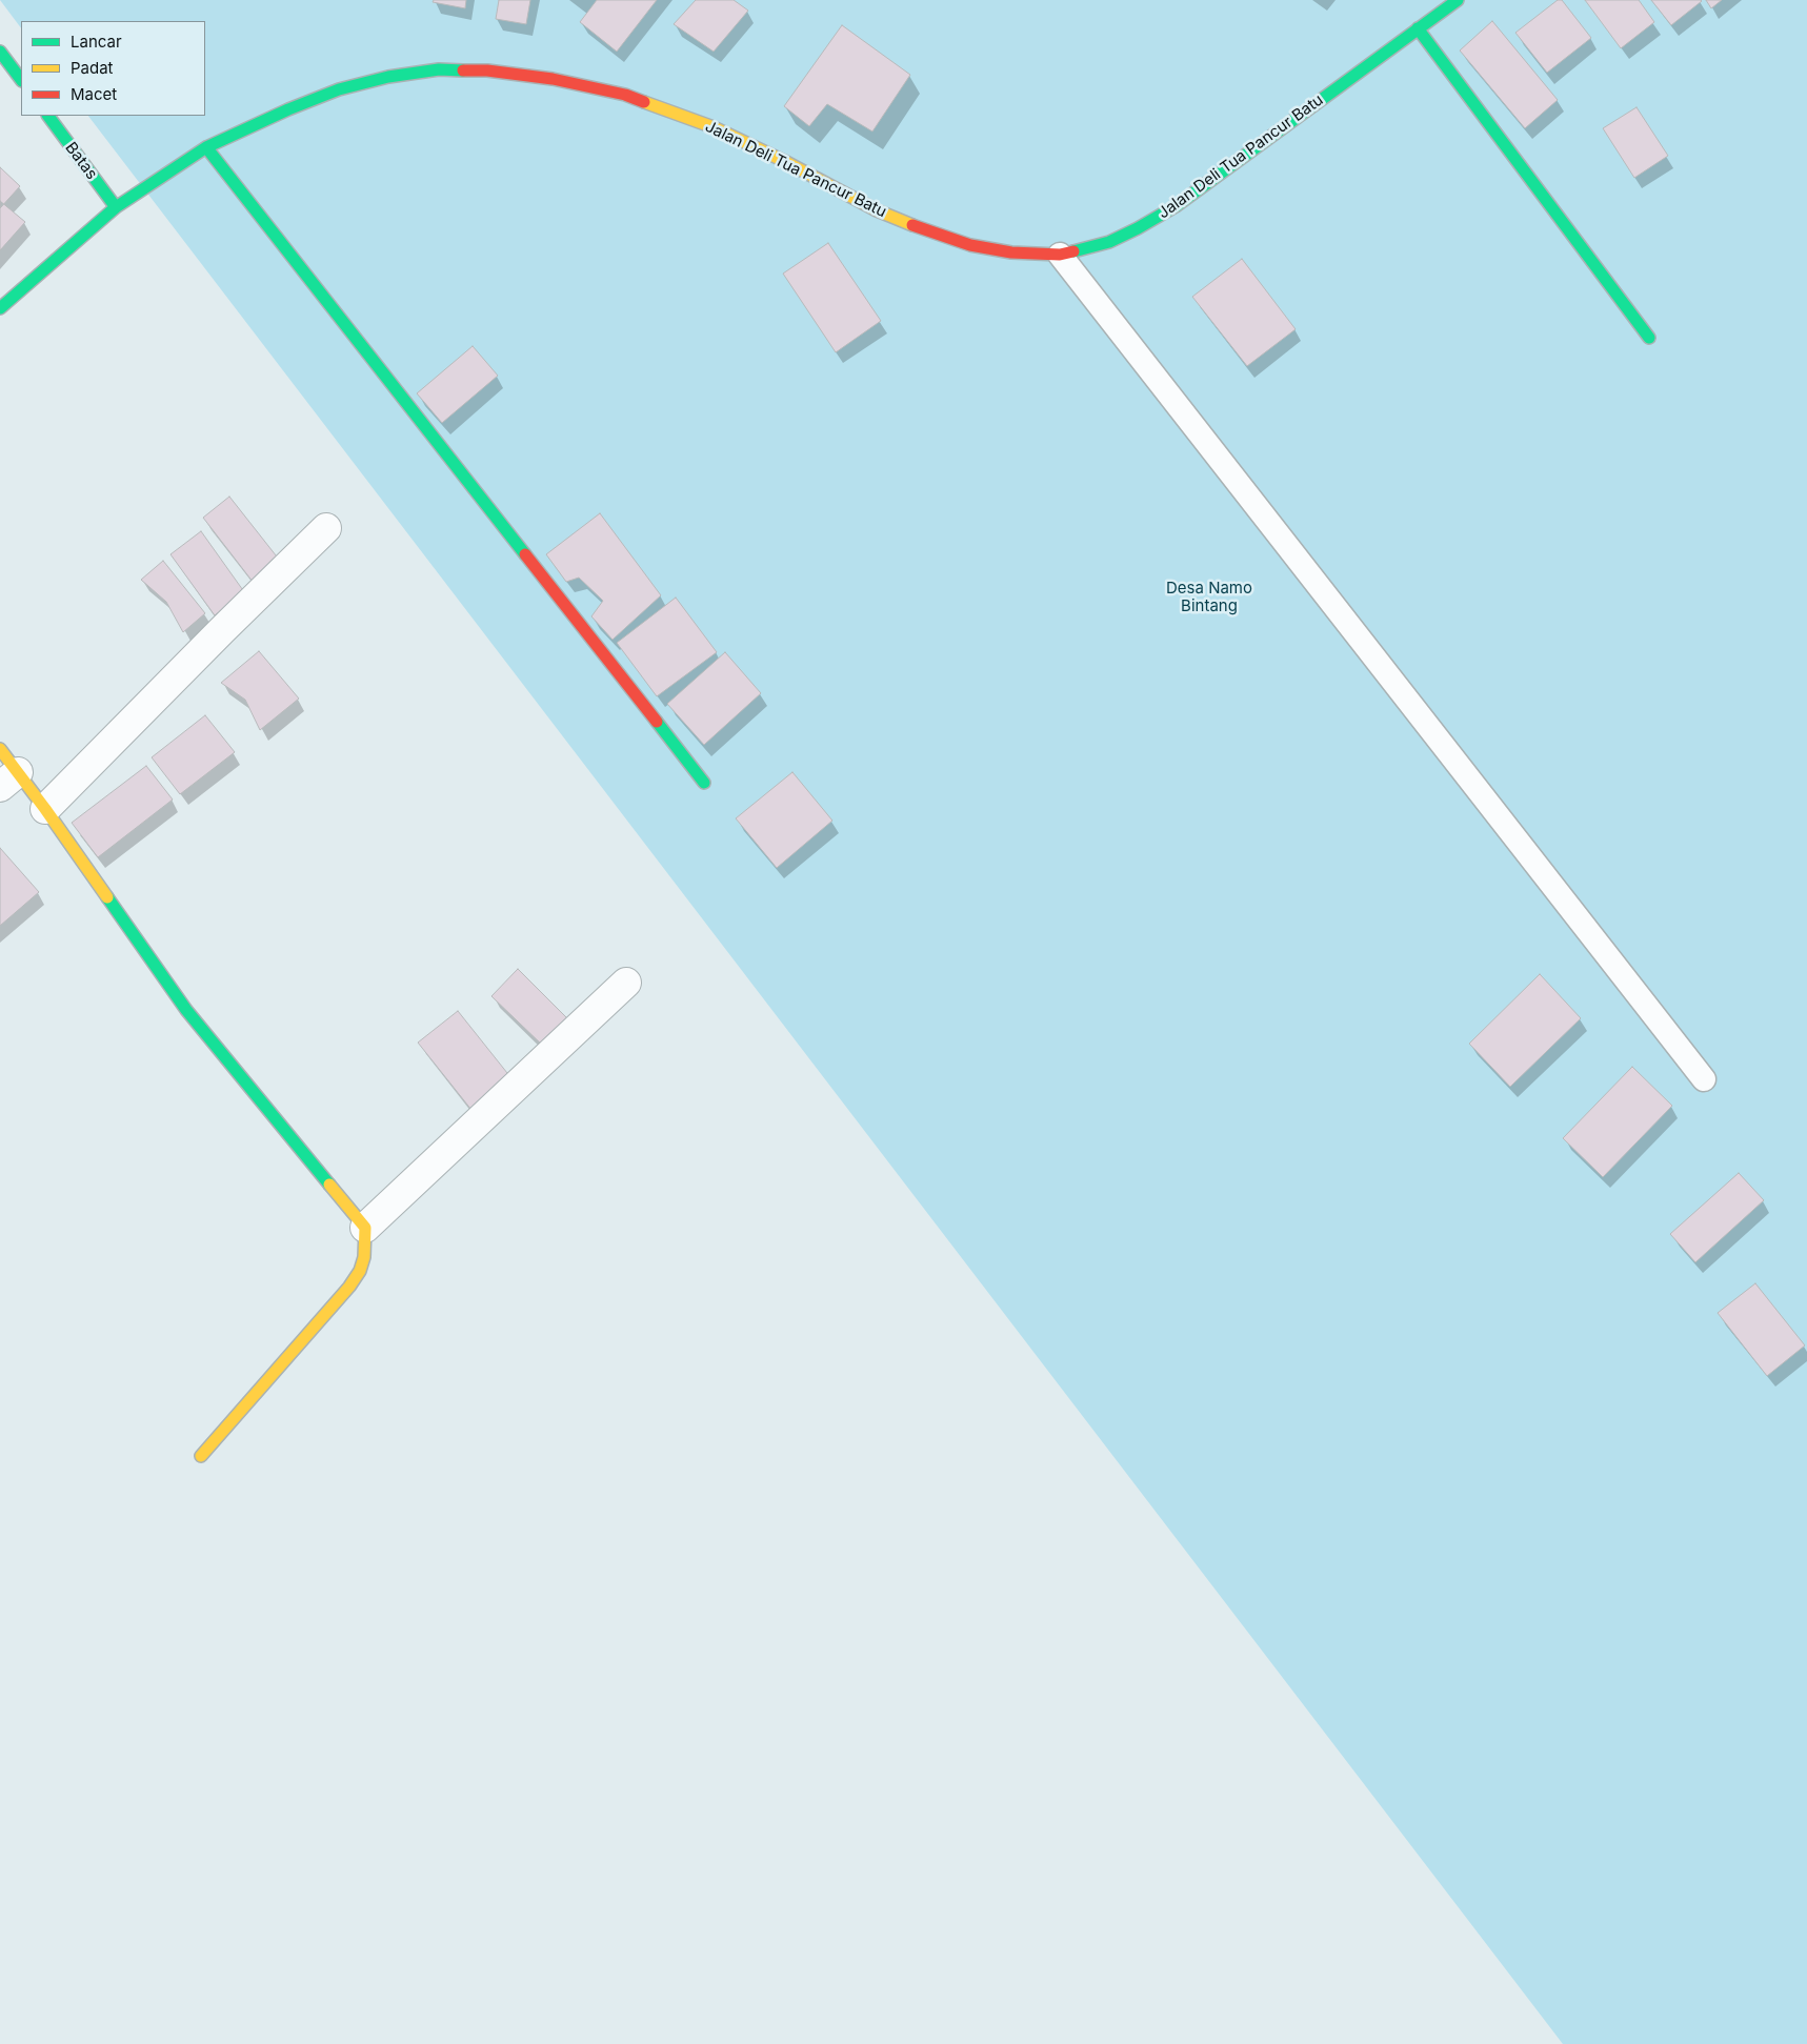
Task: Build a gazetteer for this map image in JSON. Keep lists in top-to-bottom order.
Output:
{
  "streets": {
    "street": ["Jalan Deli Tua Pancur Batu", "Batas"]
  },
  "crossings": [
    ["Jalan Deli Tua Pancur Batu", "Batas"]
  ],
  "parks": ["Desa Namo Bintang"],
  "legend": ["Lancar", "Padat", "Macet"]
}
